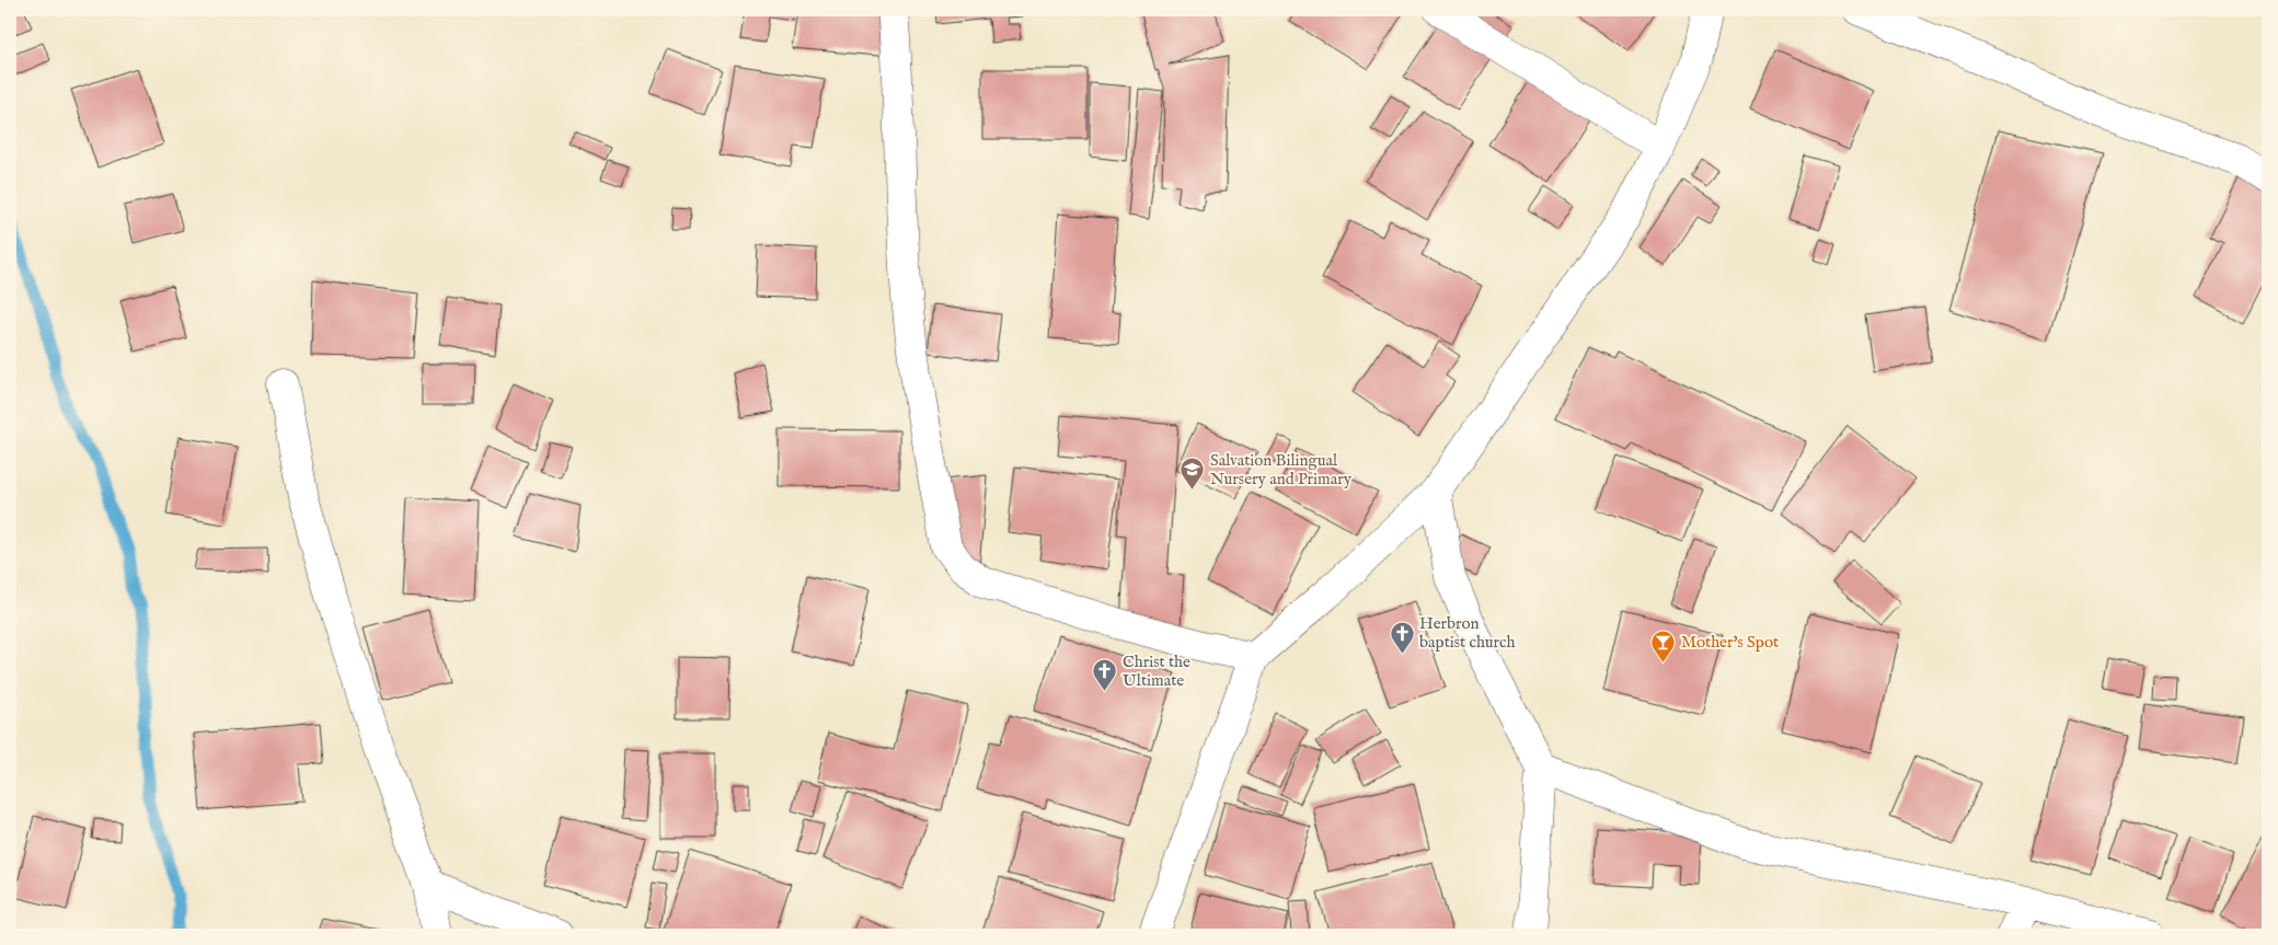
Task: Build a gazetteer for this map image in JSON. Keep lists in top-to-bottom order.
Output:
{
  "places": {
    "school or university": ["Salvation Bilingual Nursery and Primary"],
    "church": ["Herbron baptist church", "Christ the Ultimate"],
    "bar": ["Mother's Spot"]
  }
}
